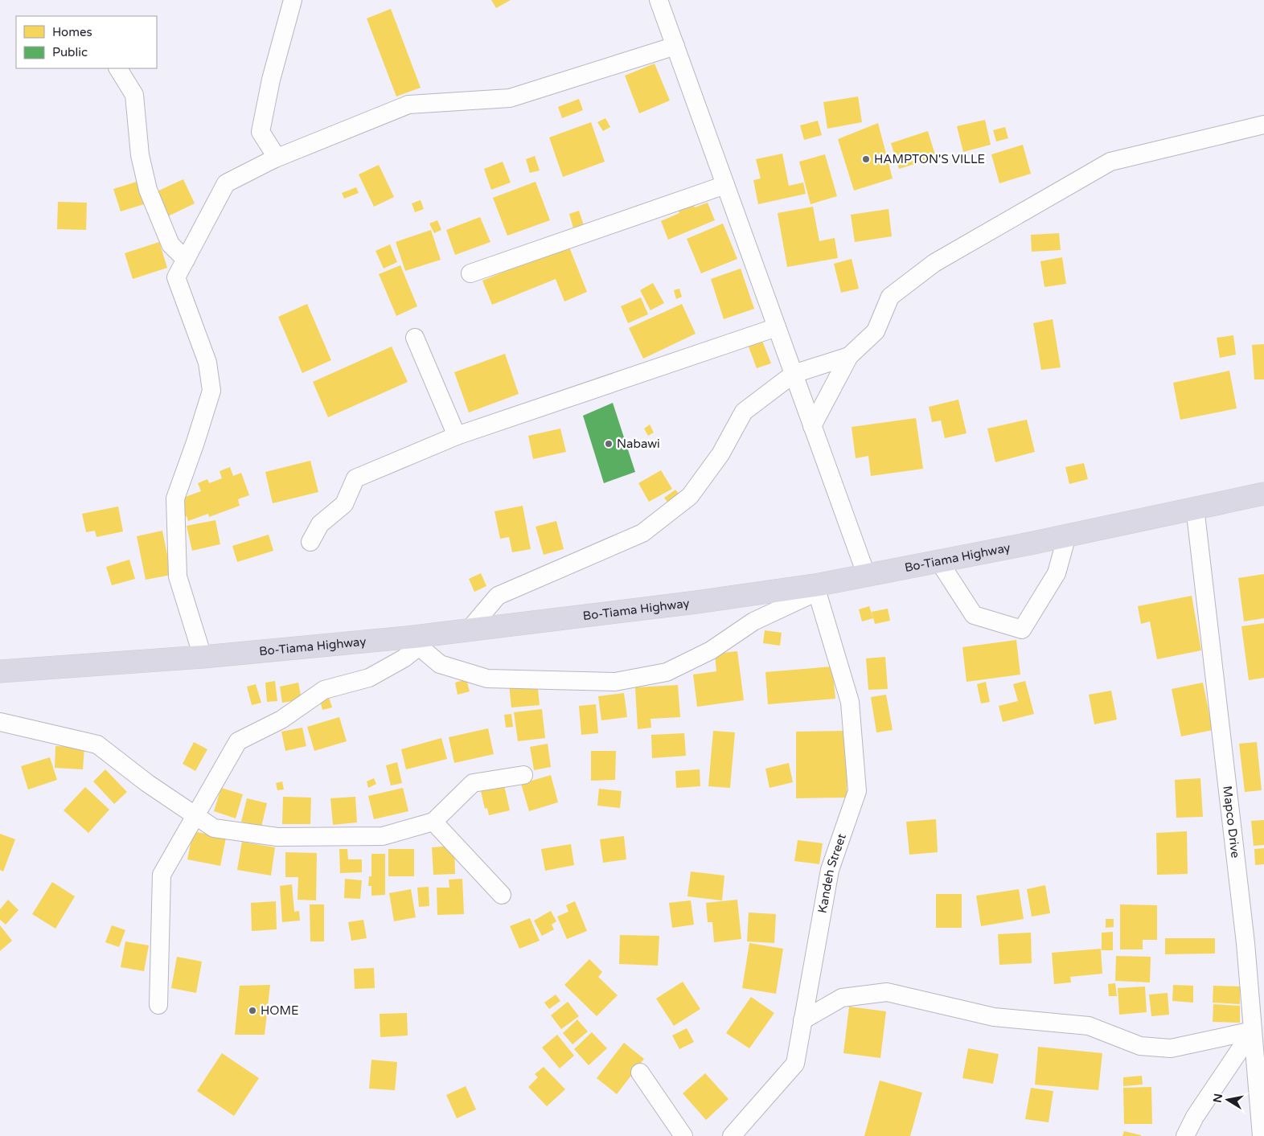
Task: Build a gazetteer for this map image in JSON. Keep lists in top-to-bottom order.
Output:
{
  "streets": {
    "highway": ["Bo-Tiama Highway"],
    "street": ["Mapco Drive", "Kandeh Street"]
  },
  "crossings": [
    ["Bo-Tiama Highway", "Mapco Drive"],
    ["Bo-Tiama Highway", "Kandeh Street"]
  ],
  "places": ["HAMPTON'S VILLE", "Nabawi", "HOME"],
  "legend": ["Homes", "Public"],
  "north": "left"
}
